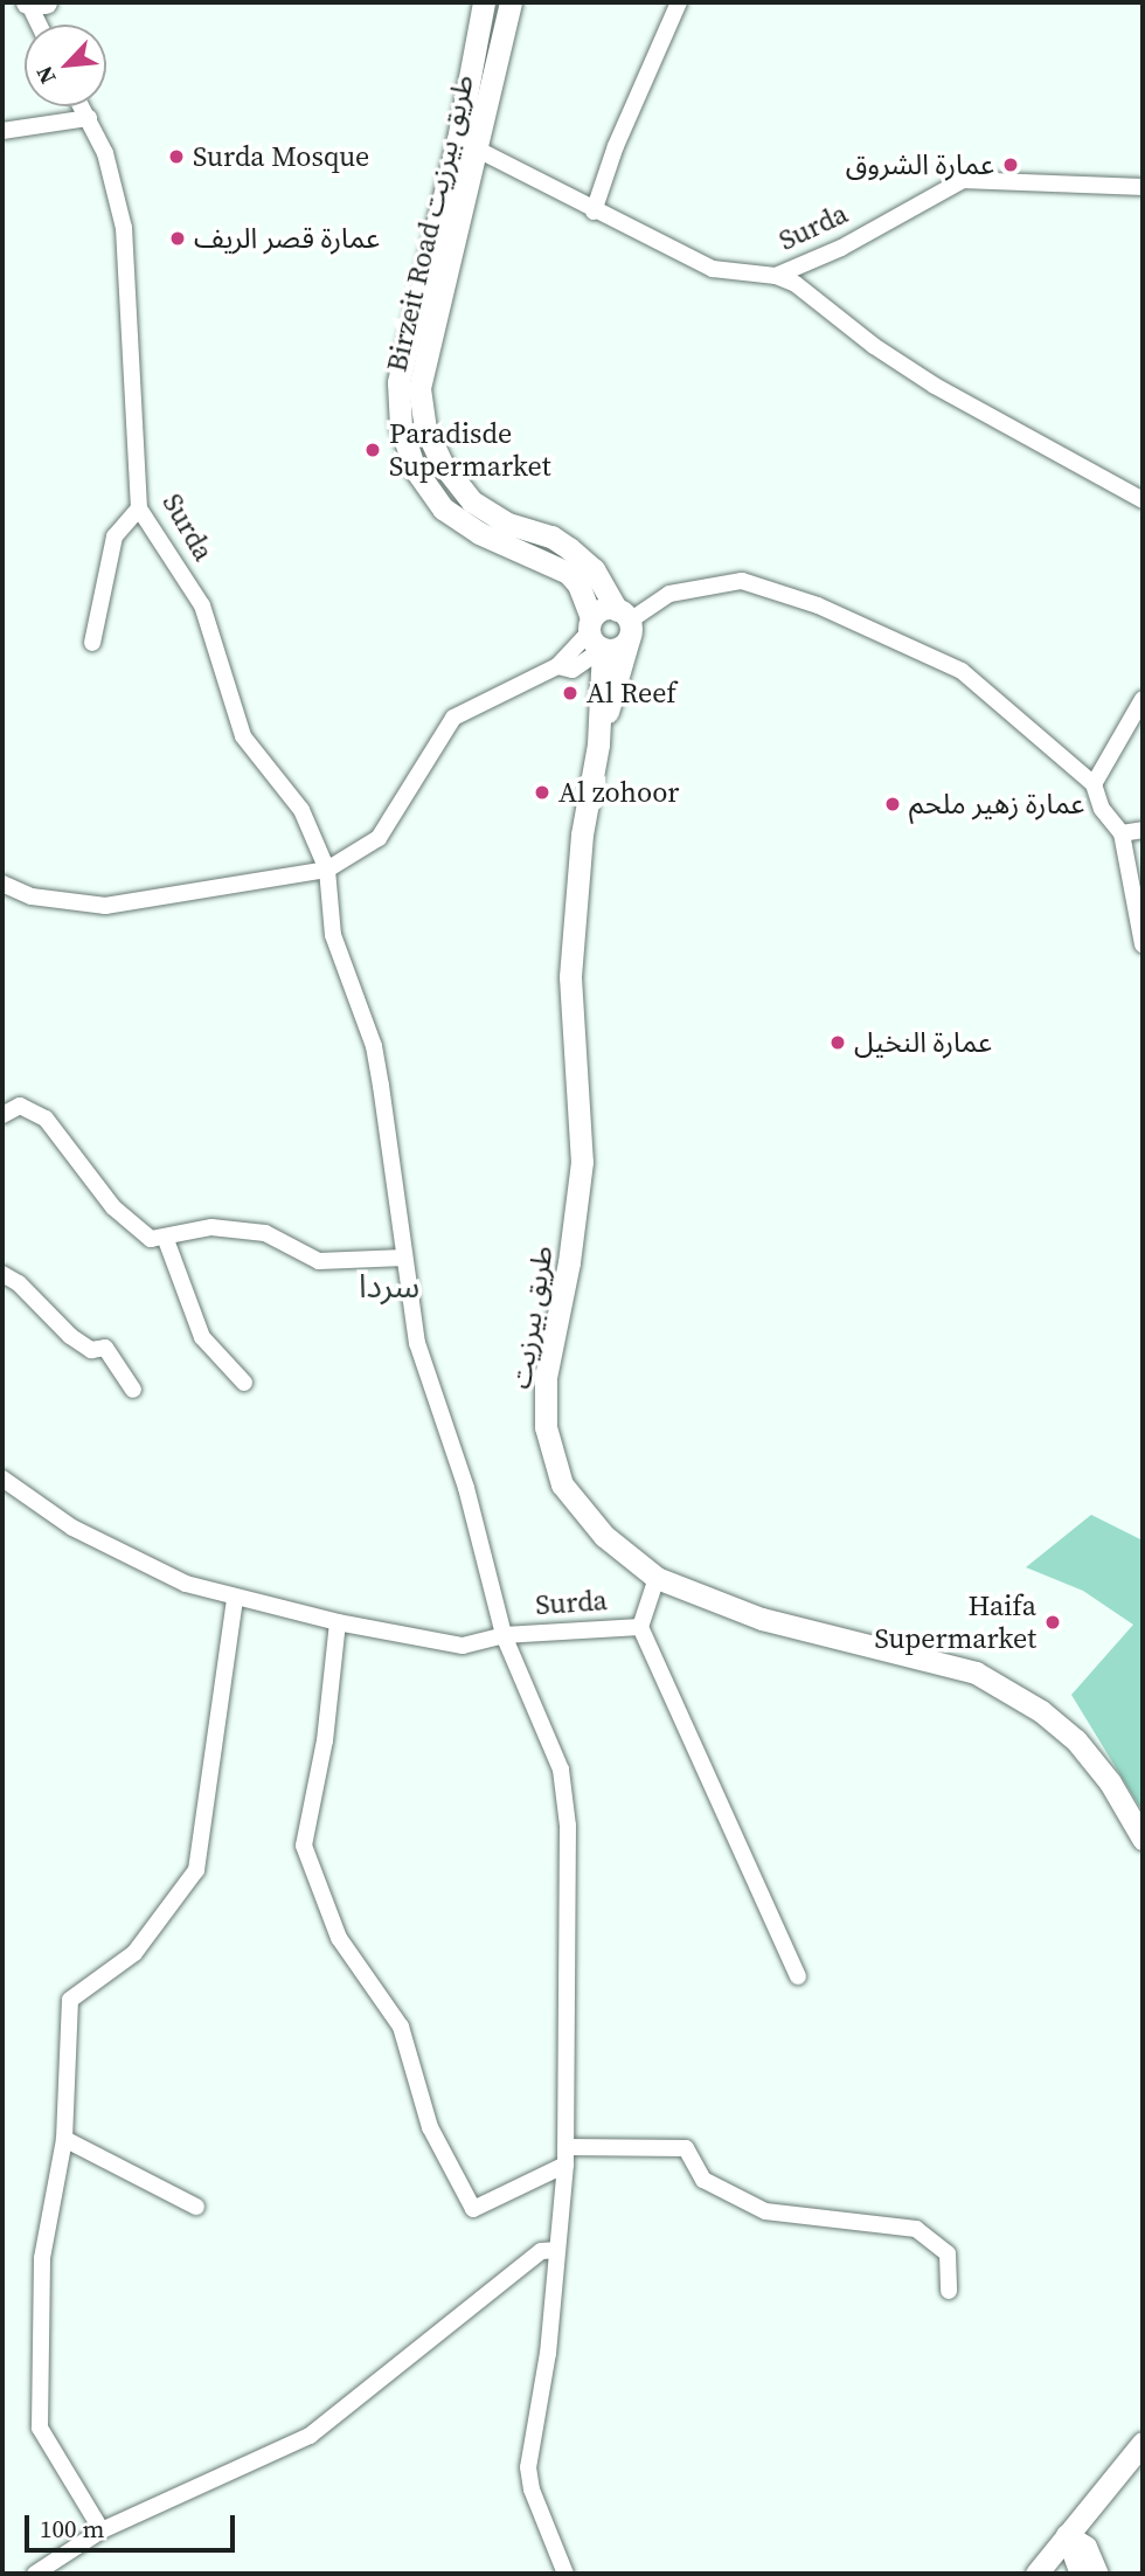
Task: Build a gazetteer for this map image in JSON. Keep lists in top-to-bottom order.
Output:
{
  "streets": {
    "main road": ["Birzeit Road طريق بيرزيت", "طريق بيرزيت"],
    "street": ["Surda"]
  },
  "crossings": [
    ["Birzeit Road طريق بيرزيت", "Surda"],
    ["Birzeit Road طريق بيرزيت", "طريق بيرزيت"],
    ["Surda", "طريق بيرزيت"]
  ],
  "districts": ["سردا"],
  "places": [
    "Surda Mosque",
    "عمارة الشروق",
    "عمارة قصر الريف",
    "Paradisde Supermarket",
    "Al Reef",
    "Al zohoor",
    "عمارة زهير ملحم",
    "عمارة النخيل",
    "Haifa Supermarket"
  ],
  "scale_bar": "100 m",
  "north": "bottom left"
}
